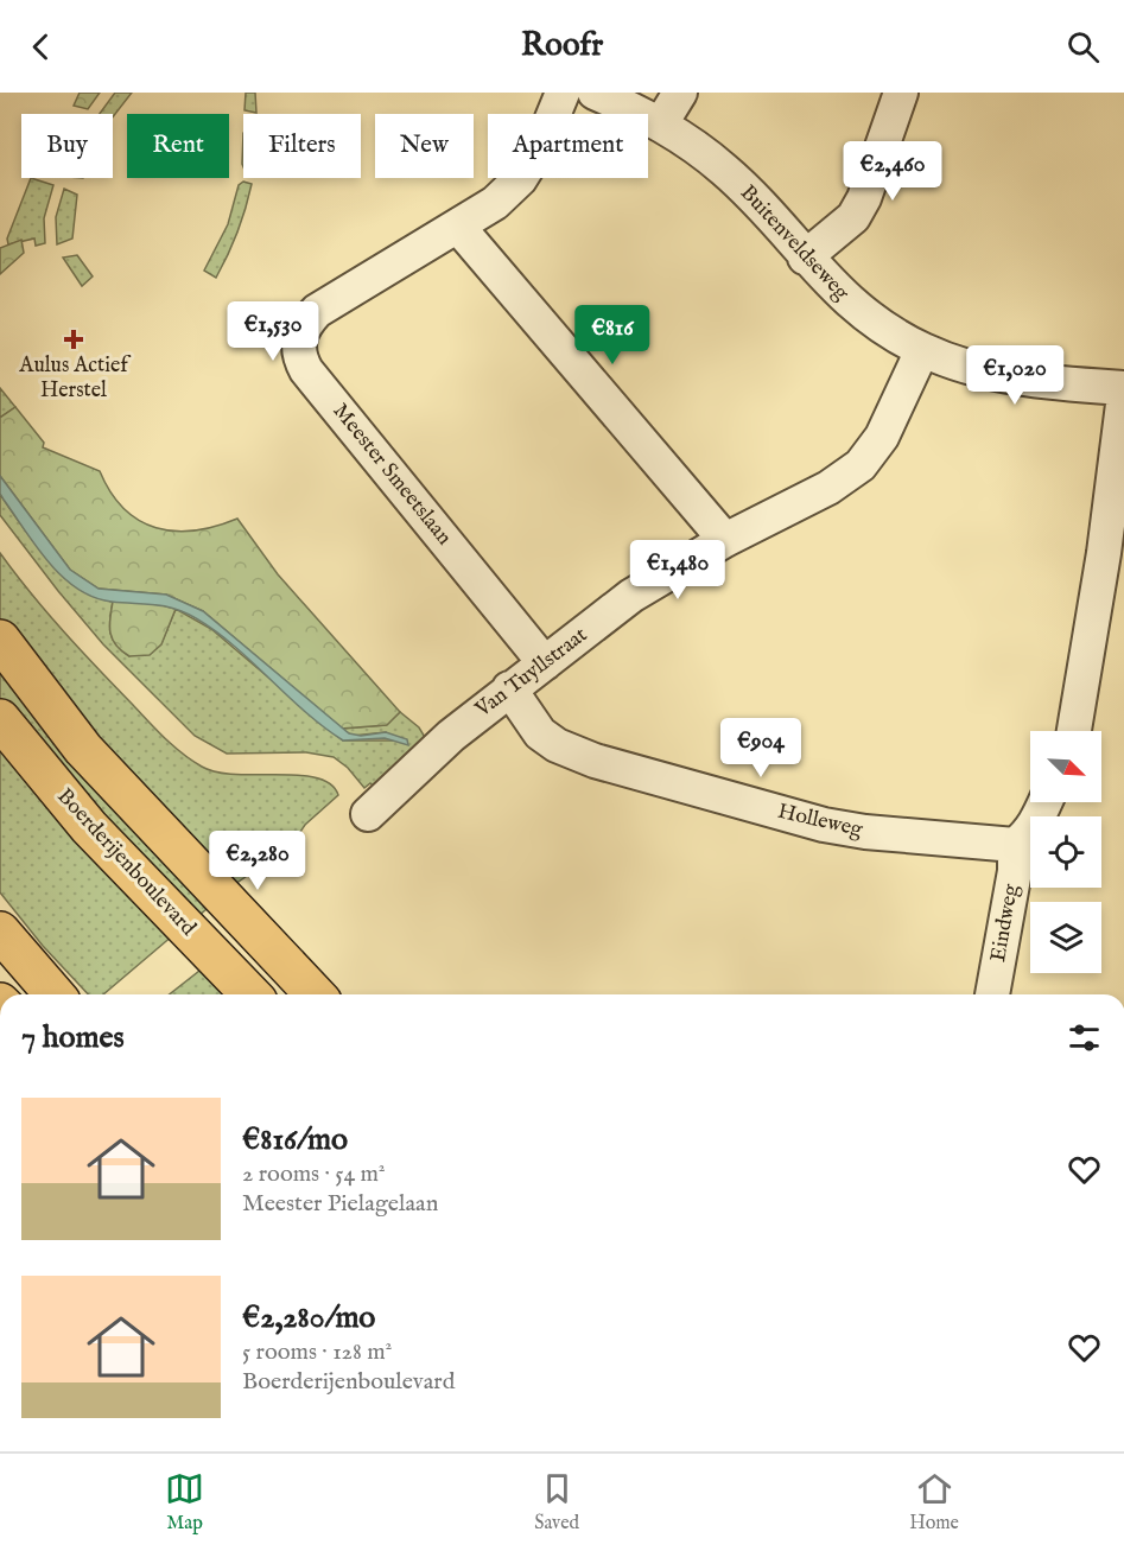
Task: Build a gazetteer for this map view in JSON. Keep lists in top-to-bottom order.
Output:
{
  "streets": {
    "main road": ["Boerderijenboulevard"],
    "street": [
      "Buitenveldseweg",
      "Meester Smeetslaan",
      "Van Tuyllstraat",
      "Holleweg",
      "Eindweg"
    ]
  },
  "crossings": [
    ["Buitenveldseweg", "Van Tuyllstraat"],
    ["Meester Smeetslaan", "Van Tuyllstraat"],
    ["Van Tuyllstraat", "Holleweg"],
    ["Holleweg", "Eindweg"]
  ],
  "places": {
    "health": ["Aulus Actief Herstel"]
  },
  "north": "bottom right",
  "page": {
    "header": "Roofr",
    "chip": [
      "Buy",
      "Rent",
      "Filters",
      "New",
      "Apartment"
    ],
    "price": [
      "€2,460",
      "€1,530",
      "€816",
      "€1,020",
      "€1,480",
      "€904",
      "€2,280"
    ],
    "heading": "7 homes",
    "list": [
      {
        "name": "€816/mo",
        "note": "2 rooms · 54 m² · Meester Pielagelaan"
      },
      {
        "name": "€2,280/mo",
        "note": "5 rooms · 128 m² · Boerderijenboulevard"
      }
    ],
    "tabs": ["Map", "Saved", "Home"]
  }
}
